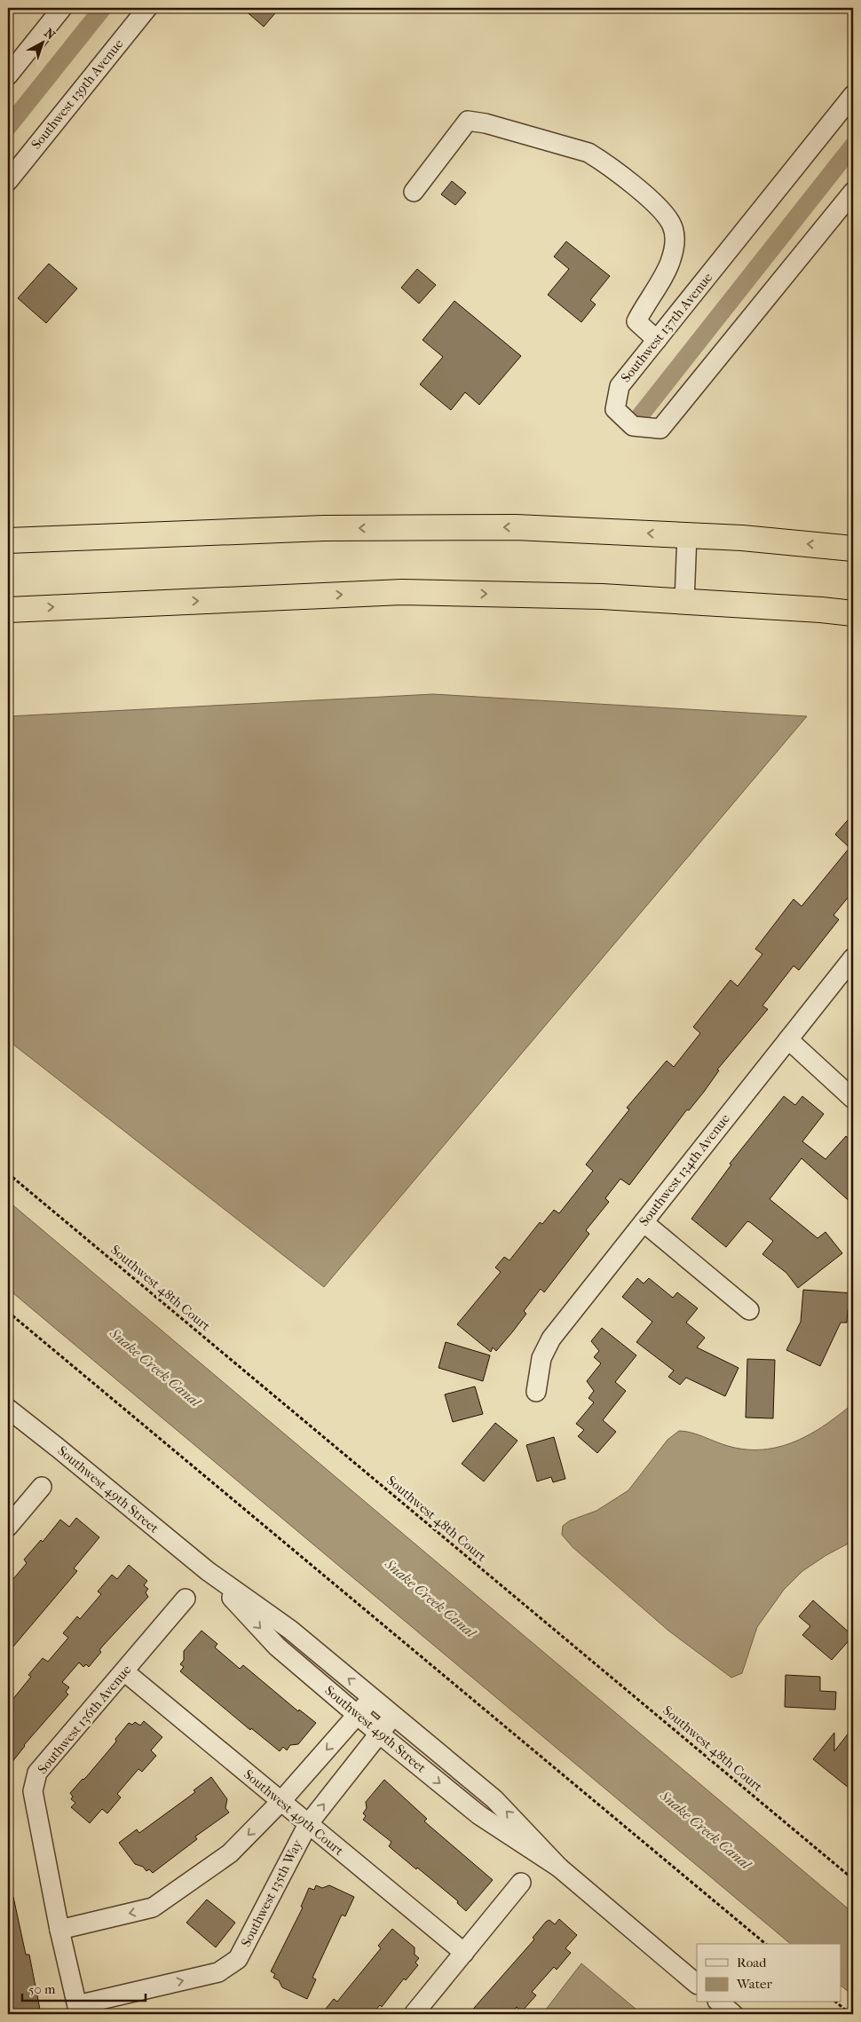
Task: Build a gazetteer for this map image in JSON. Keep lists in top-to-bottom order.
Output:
{
  "streets": {
    "street": [
      "Southwest 139th Avenue",
      "Southwest 137th Avenue",
      "Southwest 134th Avenue",
      "Southwest 49th Street",
      "Southwest 136th Avenue",
      "Southwest 49th Court",
      "Southwest 135th Way"
    ],
    "path": ["Southwest 48th Court"]
  },
  "crossings": [
    ["Southwest 49th Street", "Southwest 135th Way"],
    ["Southwest 136th Avenue", "Southwest 49th Court"],
    ["Southwest 136th Avenue", "Southwest 135th Way"],
    ["Southwest 49th Court", "Southwest 135th Way"]
  ],
  "water": ["Snake Creek Canal"],
  "legend": ["Road", "Water"],
  "scale_bar": "50 m",
  "north": "top right"
}
